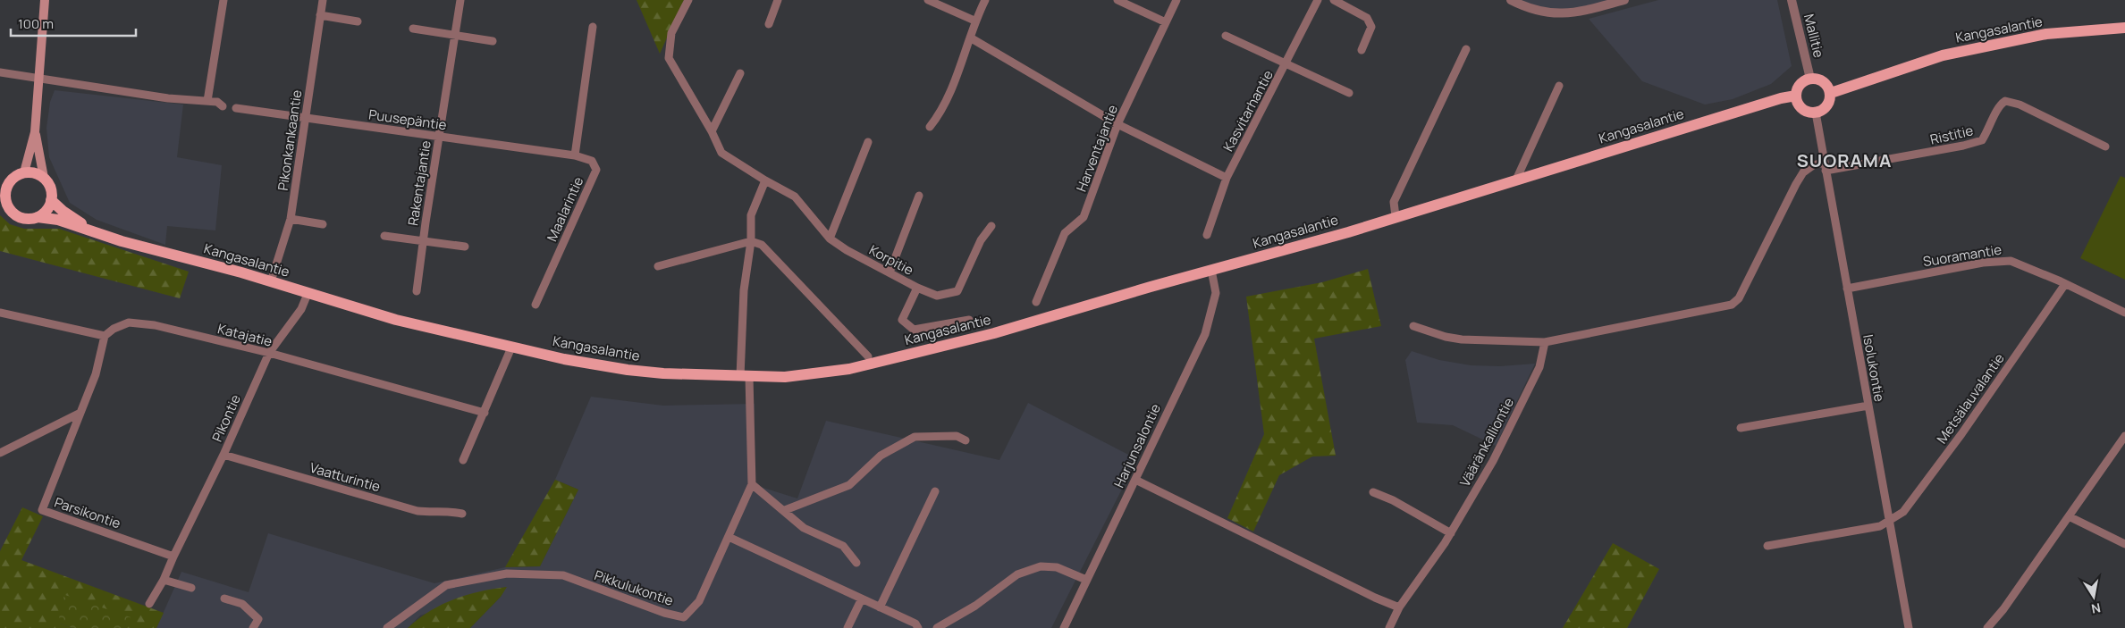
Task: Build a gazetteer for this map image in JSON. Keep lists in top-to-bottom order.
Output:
{
  "streets": {
    "main road": ["Kangasalantie"],
    "street": [
      "Mallitie",
      "Kasvitarhantie",
      "Puusepäntie",
      "Ristitie",
      "Pikonkankaantie",
      "Harventajantie",
      "Rakentajantie",
      "Maalarintie",
      "Suoramantie",
      "Korpitie",
      "Katajatie",
      "Isolukontie",
      "Metsälauvalantie",
      "Pikontie",
      "Vääränkalliontie",
      "Harjunsalontie",
      "Vaatturintie",
      "Parsikontie",
      "Pikkulukontie"
    ]
  },
  "crossings": [
    ["Kangasalantie", "Mallitie"],
    ["Kangasalantie", "Pikonkankaantie"],
    ["Kangasalantie", "Isolukontie"],
    ["Kangasalantie", "Pikontie"],
    ["Kangasalantie", "Harjunsalontie"],
    ["Kangasalantie", "Pikkulukontie"],
    ["Mallitie", "Isolukontie"],
    ["Puusepäntie", "Pikonkankaantie"],
    ["Puusepäntie", "Rakentajantie"],
    ["Puusepäntie", "Maalarintie"],
    ["Ristitie", "Isolukontie"],
    ["Suoramantie", "Isolukontie"],
    ["Suoramantie", "Metsälauvalantie"],
    ["Katajatie", "Pikontie"],
    ["Isolukontie", "Metsälauvalantie"],
    ["Pikontie", "Vaatturintie"],
    ["Pikontie", "Parsikontie"]
  ],
  "districts": ["SUORAMA"],
  "scale_bar": "100 m",
  "north": "bottom"
}
